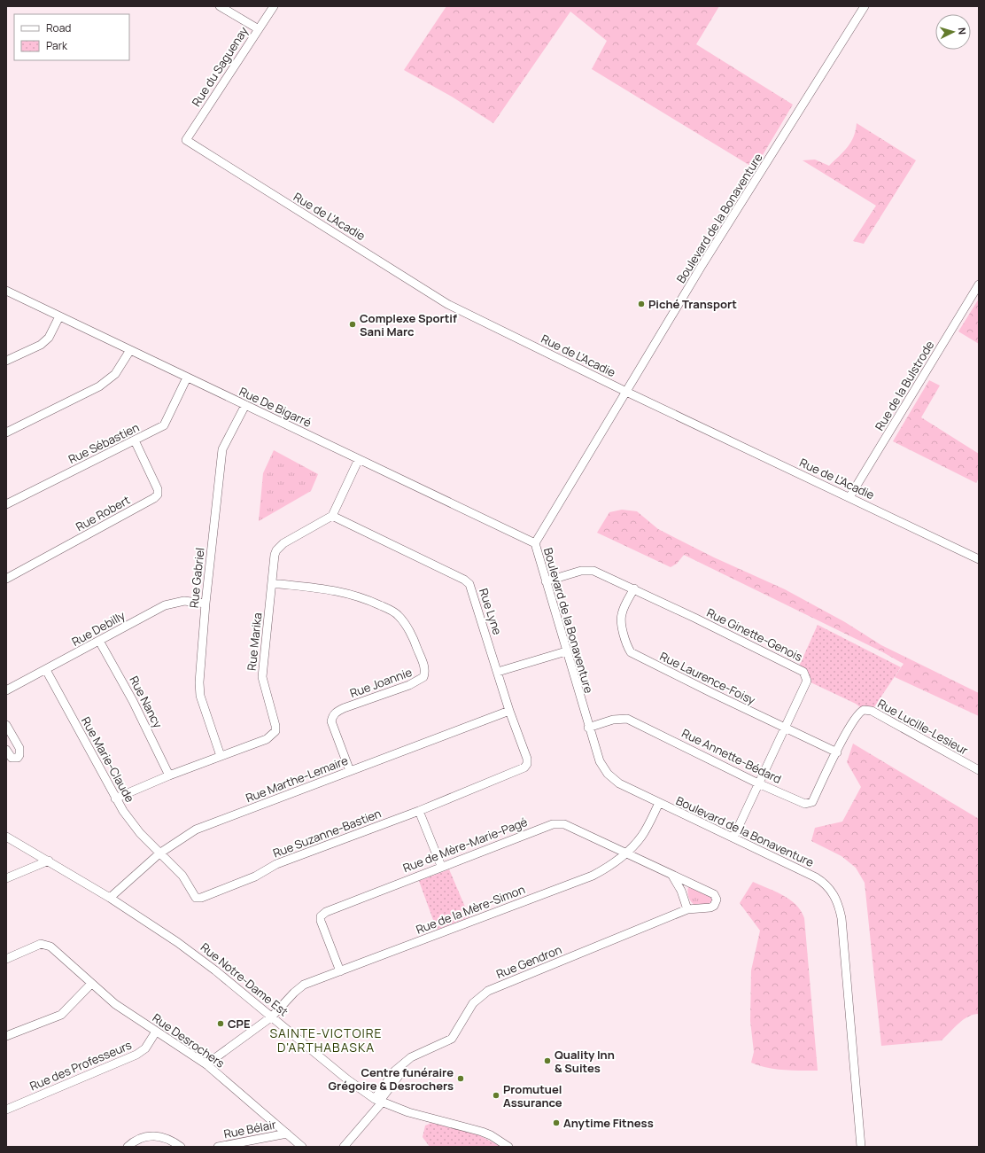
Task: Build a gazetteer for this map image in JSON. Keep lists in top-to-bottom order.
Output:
{
  "streets": {
    "street": [
      "Rue du Saguenay",
      "Rue de L'Acadie",
      "Boulevard de la Bonaventure",
      "Rue de la Bulstrode",
      "Rue De Bigarré",
      "Rue Sébastien",
      "Rue Robert",
      "Rue Gabriel",
      "Rue Lyne",
      "Rue Debilly",
      "Rue Ginette-Genois",
      "Rue Marika",
      "Rue Laurence-Foisy",
      "Rue Joannie",
      "Rue Nancy",
      "Rue Lucille-Lesieur",
      "Rue Annette-Bédard",
      "Rue Marie-Claude",
      "Rue Marthe-Lemaire",
      "Rue Suzanne-Bastien",
      "Rue de Mère-Marie-Pagé",
      "Rue de la Mère-Simon",
      "Rue Gendron",
      "Rue Notre-Dame Est",
      "Rue Desrochers",
      "Rue des Professeurs",
      "Rue Bélair"
    ]
  },
  "crossings": [
    ["Rue du Saguenay", "Rue de L'Acadie"],
    ["Rue de L'Acadie", "Boulevard de la Bonaventure"],
    ["Rue de L'Acadie", "Rue de la Bulstrode"],
    ["Boulevard de la Bonaventure", "Rue De Bigarré"],
    ["Boulevard de la Bonaventure", "Rue Ginette-Genois"],
    ["Boulevard de la Bonaventure", "Rue Annette-Bédard"],
    ["Boulevard de la Bonaventure", "Rue de la Mère-Simon"],
    ["Rue De Bigarré", "Rue Sébastien"],
    ["Rue De Bigarré", "Rue Gabriel"],
    ["Rue Sébastien", "Rue Robert"],
    ["Rue Gabriel", "Rue Debilly"],
    ["Rue Gabriel", "Rue Marika"],
    ["Rue Lyne", "Rue Marika"],
    ["Rue Lyne", "Rue Marthe-Lemaire"],
    ["Rue Lyne", "Rue Suzanne-Bastien"],
    ["Rue Debilly", "Rue Nancy"],
    ["Rue Debilly", "Rue Marie-Claude"],
    ["Rue Ginette-Genois", "Rue Laurence-Foisy"],
    ["Rue Ginette-Genois", "Rue Annette-Bédard"],
    ["Rue Marika", "Rue Joannie"],
    ["Rue Marika", "Rue Nancy"],
    ["Rue Marika", "Rue Marie-Claude"],
    ["Rue Laurence-Foisy", "Rue Lucille-Lesieur"],
    ["Rue Laurence-Foisy", "Rue Annette-Bédard"],
    ["Rue Joannie", "Rue Marthe-Lemaire"],
    ["Rue Lucille-Lesieur", "Rue Annette-Bédard"],
    ["Rue Marie-Claude", "Rue Marthe-Lemaire"],
    ["Rue Marie-Claude", "Rue Suzanne-Bastien"],
    ["Rue Marthe-Lemaire", "Rue Suzanne-Bastien"],
    ["Rue Marthe-Lemaire", "Rue Notre-Dame Est"],
    ["Rue de Mère-Marie-Pagé", "Rue de la Mère-Simon"],
    ["Rue de Mère-Marie-Pagé", "Rue Gendron"],
    ["Rue de la Mère-Simon", "Rue Notre-Dame Est"],
    ["Rue de la Mère-Simon", "Rue Desrochers"],
    ["Rue Gendron", "Rue Notre-Dame Est"],
    ["Rue Desrochers", "Rue des Professeurs"],
    ["Rue Desrochers", "Rue Bélair"]
  ],
  "districts": ["SAINTE-VICTOIRE D'ARTHABASKA"],
  "places": [
    "Piché Transport",
    "Complexe Sportif Sani Marc",
    "CPE",
    "Quality Inn & Suites",
    "Centre funéraire Grégoire & Desrochers",
    "Promutuel Assurance",
    "Anytime Fitness"
  ],
  "legend": ["Road", "Park"],
  "north": "right"
}
